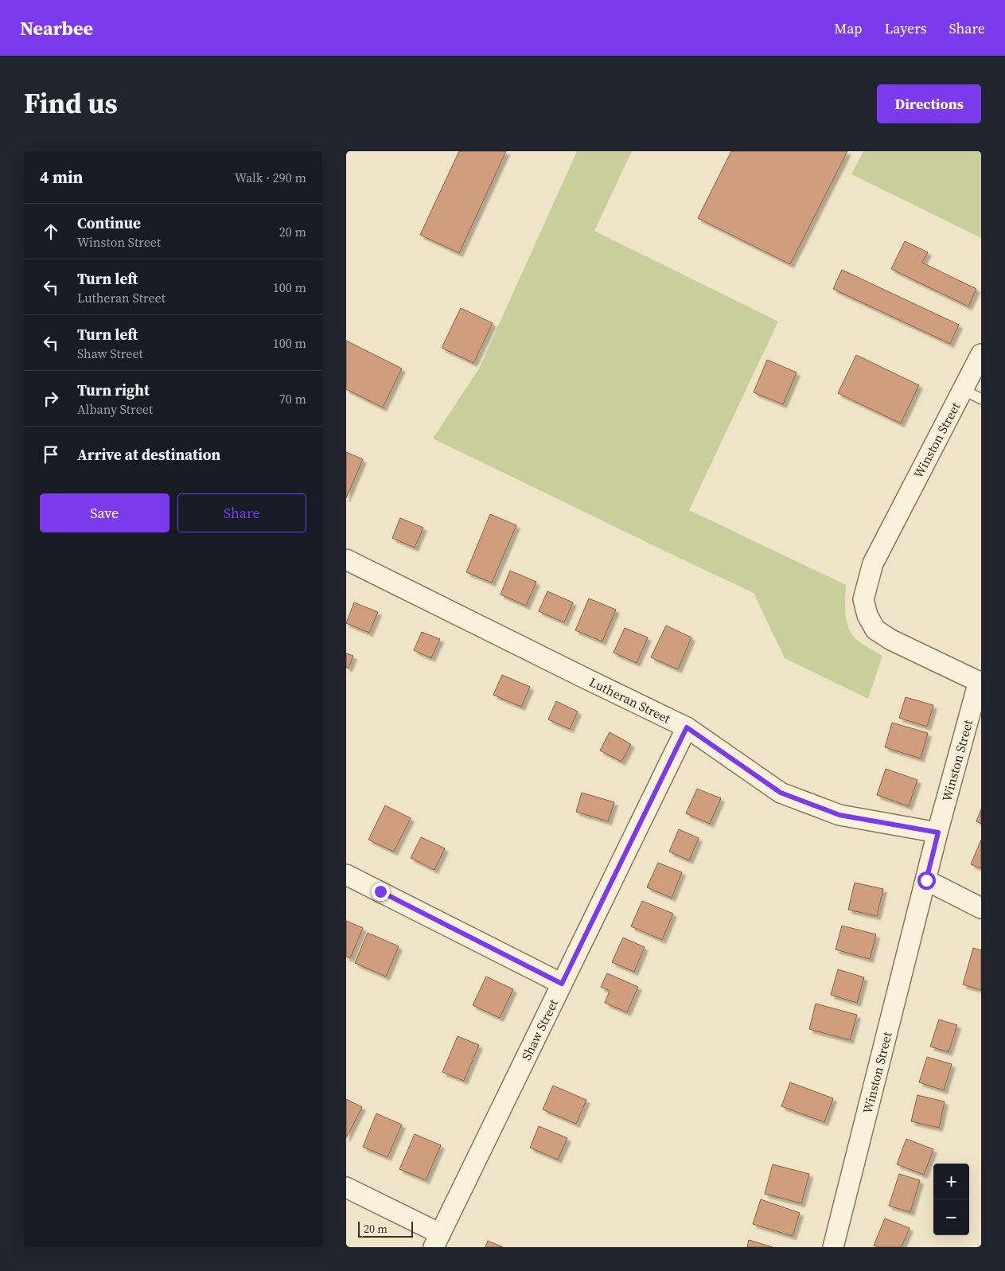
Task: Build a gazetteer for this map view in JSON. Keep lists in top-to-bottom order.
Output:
{
  "streets": {
    "street": ["Winston Street", "Lutheran Street", "Shaw Street"]
  },
  "crossings": [
    ["Winston Street", "Lutheran Street"],
    ["Lutheran Street", "Shaw Street"]
  ],
  "scale_bar": "20 m",
  "page": {
    "header": "Nearbee",
    "nav": ["Map", "Layers", "Share"],
    "title": "Find us",
    "buttons": [
      "Directions",
      ["Save", "Share"]
    ],
    "heading": ["4 min", "Walk · 290 m"],
    "list": [
      ["Continue", "Winston Street", "20 m"],
      ["Turn left", "Lutheran Street", "100 m"],
      ["Turn left", "Shaw Street", "100 m"],
      ["Turn right", "Albany Street", "70 m"],
      "Arrive at destination"
    ],
    "map_buttons": ["+", "−"],
    "scale": "20 m"
  }
}
